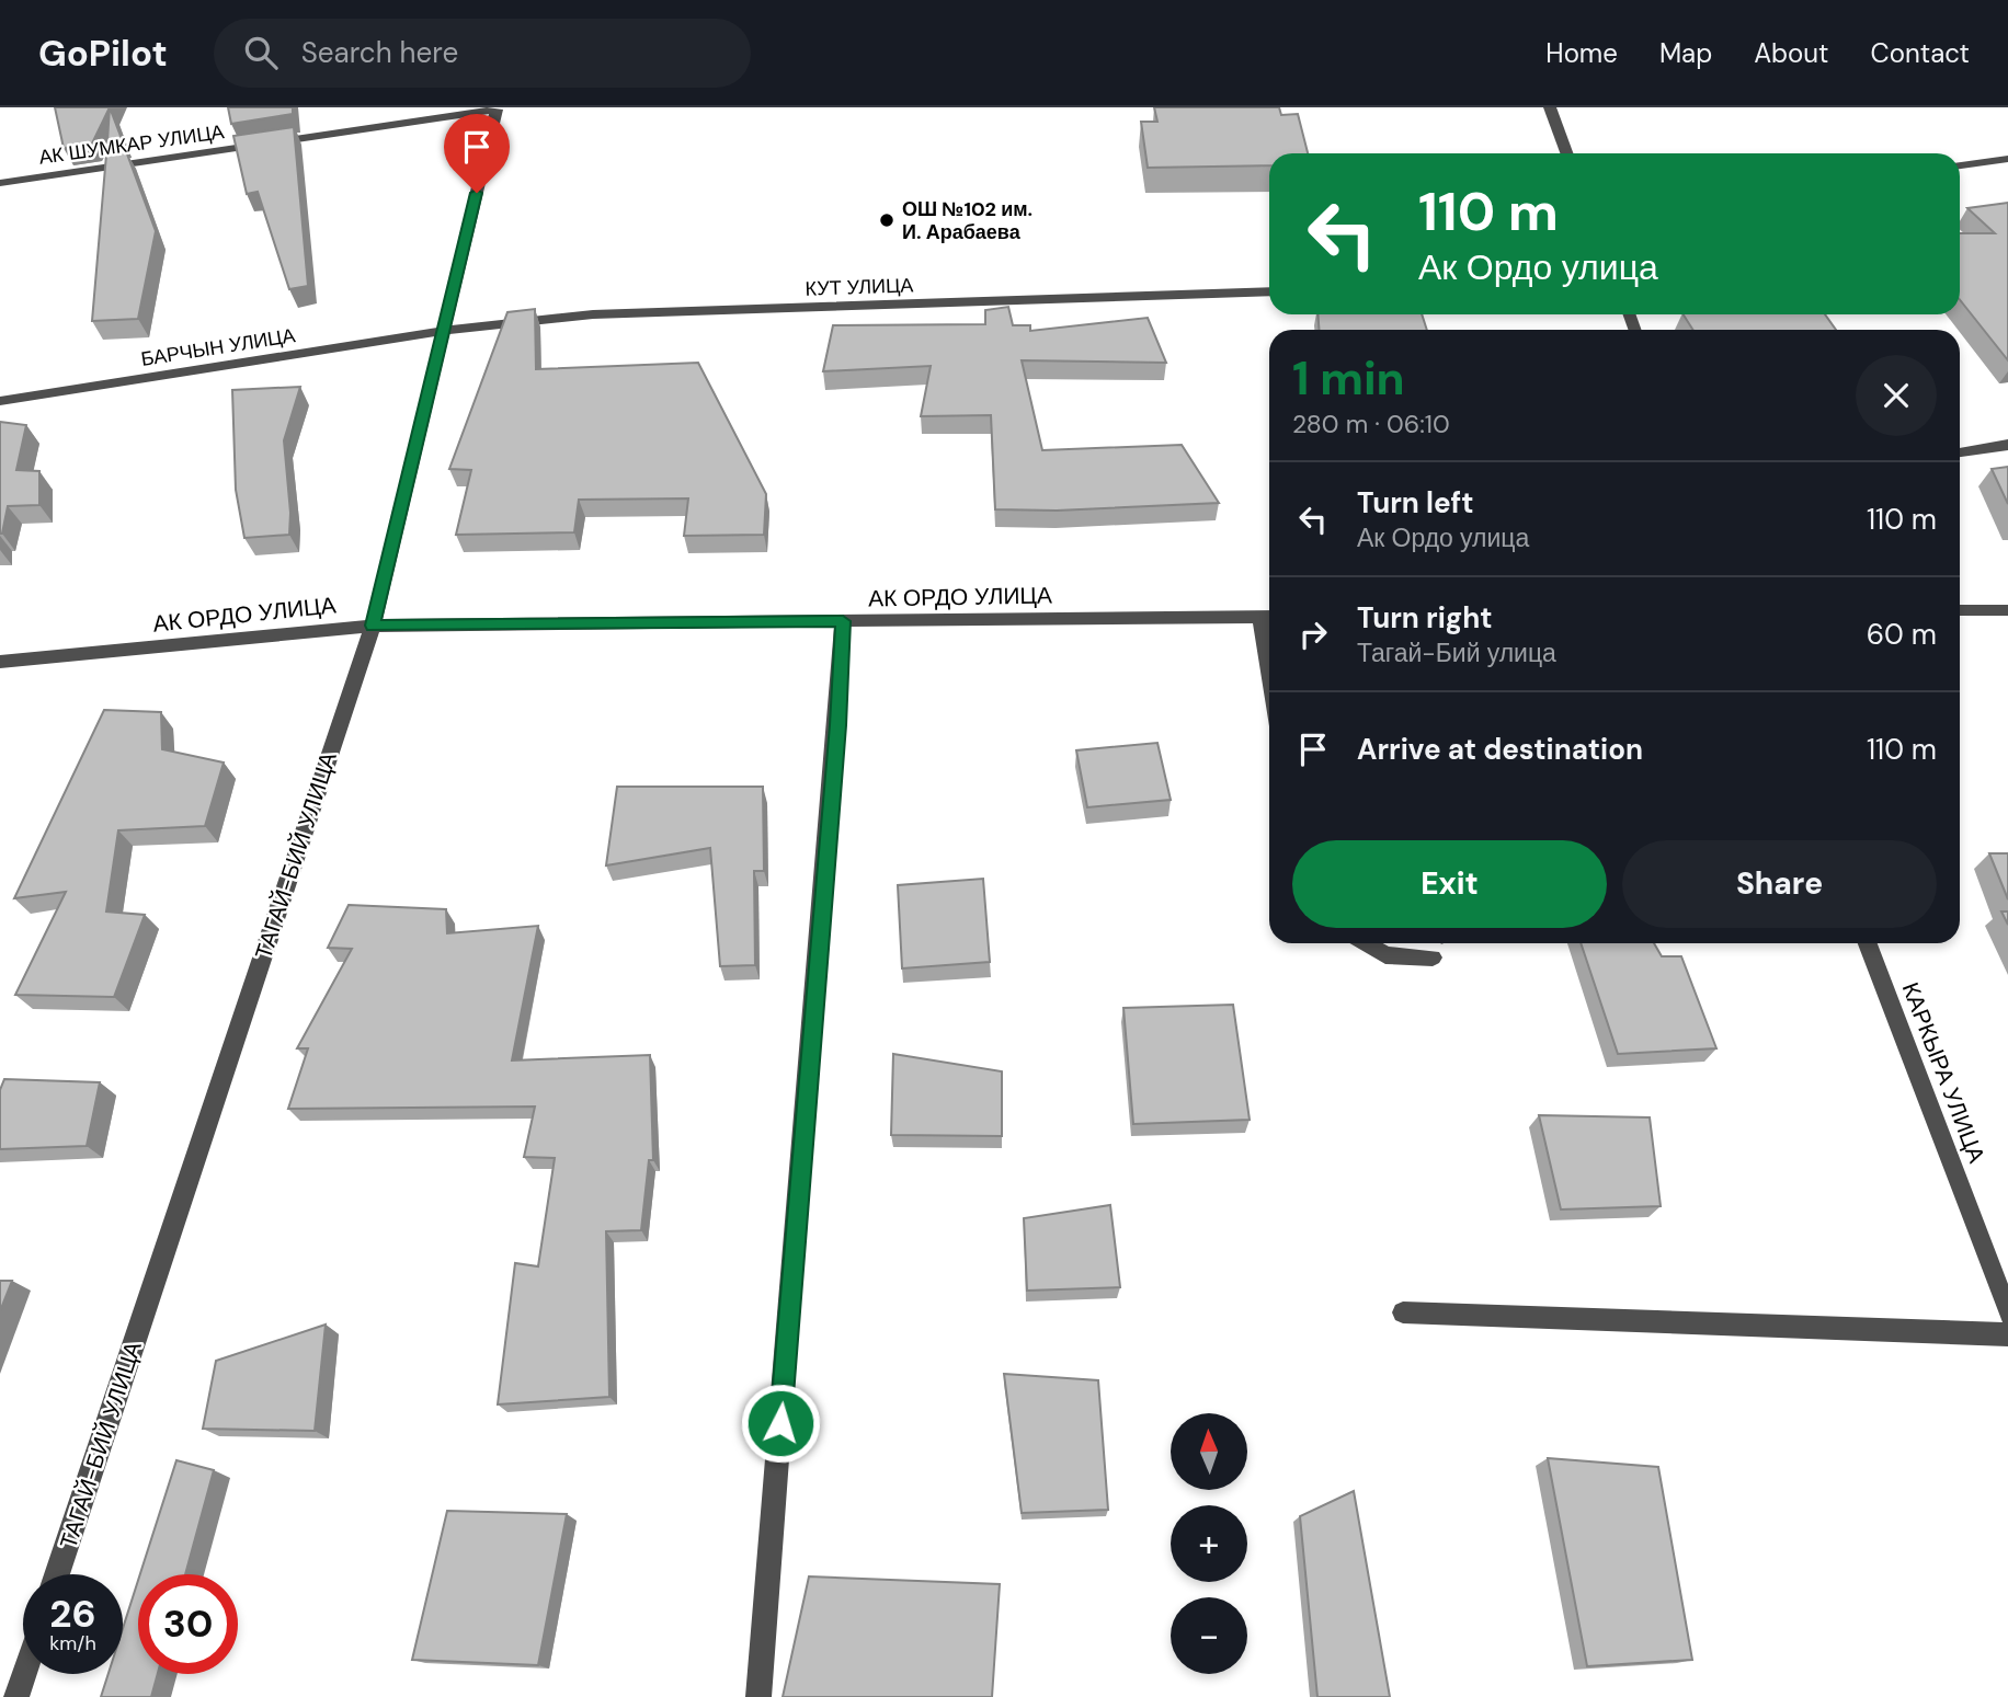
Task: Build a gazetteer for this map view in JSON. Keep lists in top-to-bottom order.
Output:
{
  "streets": {
    "street": [
      "АК ШУМКАР УЛИЦА",
      "КУТ УЛИЦА",
      "БАРЧЫН УЛИЦА",
      "АК ОРДО УЛИЦА",
      "ТАГАЙ-БИЙ УЛИЦА",
      "КАРКЫРА УЛИЦА"
    ]
  },
  "crossings": [
    ["АК ШУМКАР УЛИЦА", "ТАГАЙ-БИЙ УЛИЦА"],
    ["КУТ УЛИЦА", "БАРЧЫН УЛИЦА"],
    ["КУТ УЛИЦА", "ТАГАЙ-БИЙ УЛИЦА"],
    ["БАРЧЫН УЛИЦА", "ТАГАЙ-БИЙ УЛИЦА"],
    ["АК ОРДО УЛИЦА", "ТАГАЙ-БИЙ УЛИЦА"]
  ],
  "places": ["ОШ №102 им. И. Арабаева"],
  "north": "top",
  "page": {
    "header": "GoPilot",
    "search": "Search here",
    "nav": [
      "Home",
      "Map",
      "About",
      "Contact"
    ],
    "turn": ["110 m", "Ак Ордо улица"],
    "heading": ["1 min", "280 m · 06:10"],
    "list": [
      {
        "name": "Turn left",
        "note": "Ак Ордо улица",
        "value": "110 m"
      },
      {
        "name": "Turn right",
        "note": "Тагай-Бий улица",
        "value": "60 m"
      },
      {
        "name": "Arrive at destination",
        "value": "110 m"
      }
    ],
    "buttons": ["Exit", "Share"],
    "map_buttons": ["+", "−"],
    "speed": "26 km/h",
    "limit": "30"
  }
}
